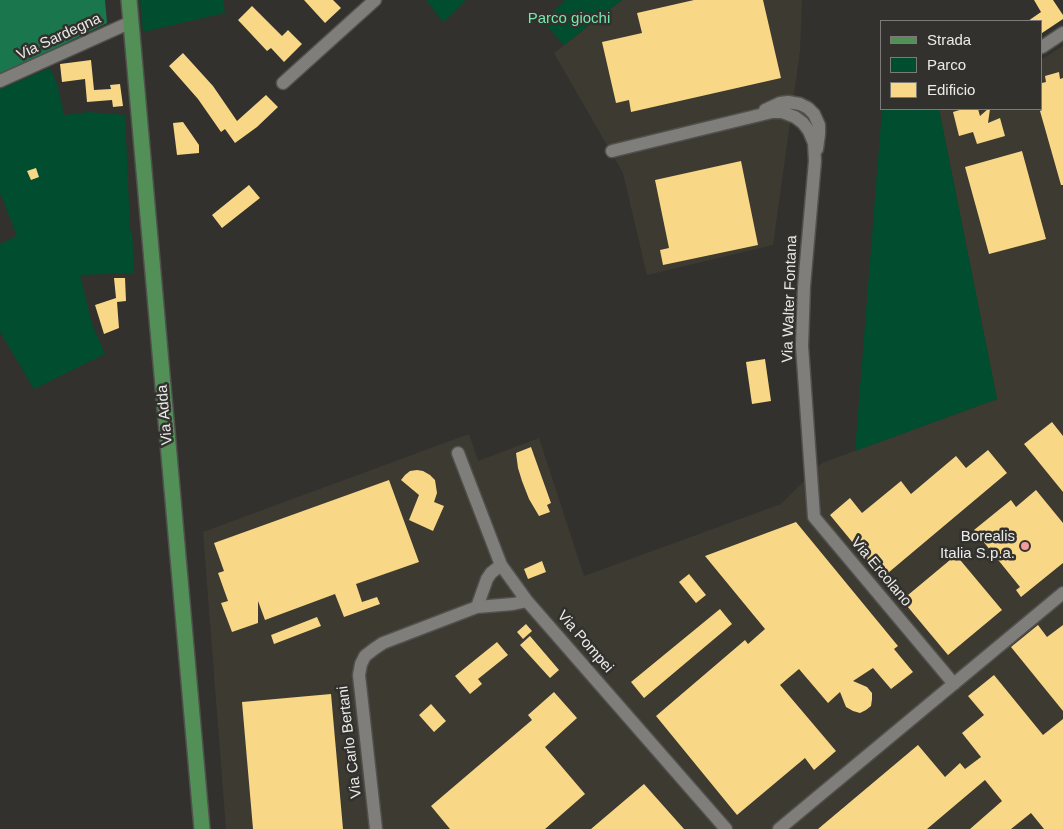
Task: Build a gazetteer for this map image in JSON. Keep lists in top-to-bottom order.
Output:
{
  "streets": {
    "main road": ["Via Adda"],
    "street": [
      "Via Sardegna",
      "Via Walter Fontana",
      "Via Ercolano",
      "Via Pompei",
      "Via Carlo Bertani"
    ]
  },
  "crossings": [
    ["Via Sardegna", "Via Adda"],
    ["Via Walter Fontana", "Via Ercolano"],
    ["Via Pompei", "Via Carlo Bertani"]
  ],
  "parks": ["Parco giochi"],
  "places": ["Borealis Italia S.p.a."],
  "legend": ["Strada", "Parco", "Edificio"]
}
